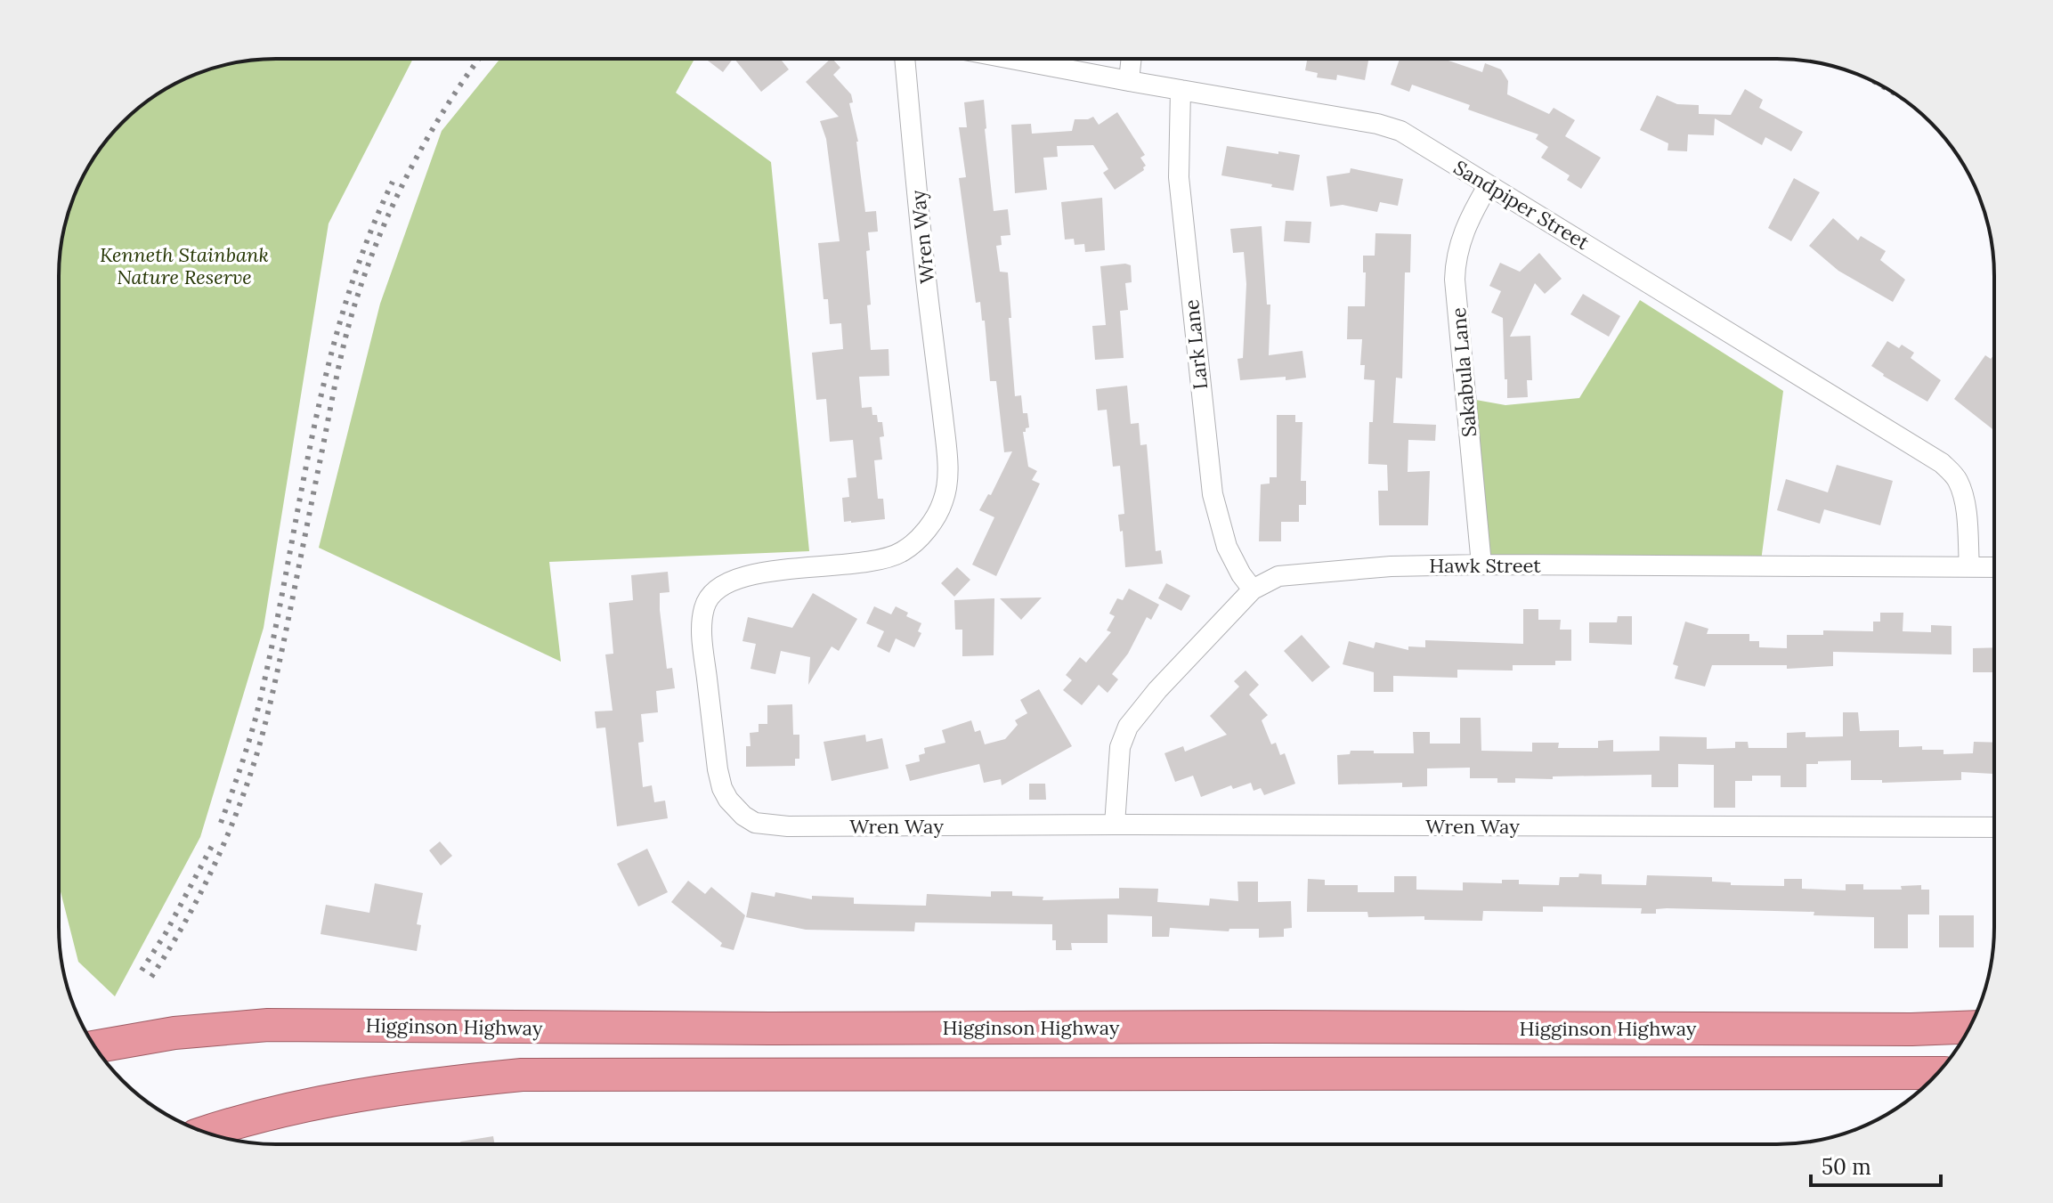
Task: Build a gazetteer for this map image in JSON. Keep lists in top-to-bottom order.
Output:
{
  "streets": {
    "highway": ["Higginson Highway"],
    "street": [
      "Sandpiper Street",
      "Wren Way",
      "Lark Lane",
      "Sakabula Lane",
      "Hawk Street"
    ]
  },
  "crossings": [
    ["Sandpiper Street", "Lark Lane"],
    ["Sandpiper Street", "Sakabula Lane"],
    ["Sandpiper Street", "Hawk Street"],
    ["Wren Way", "Hawk Street"],
    ["Lark Lane", "Hawk Street"],
    ["Sakabula Lane", "Hawk Street"]
  ],
  "parks": ["Kenneth Stainbank Nature Reserve"],
  "scale_bar": "50 m"
}
